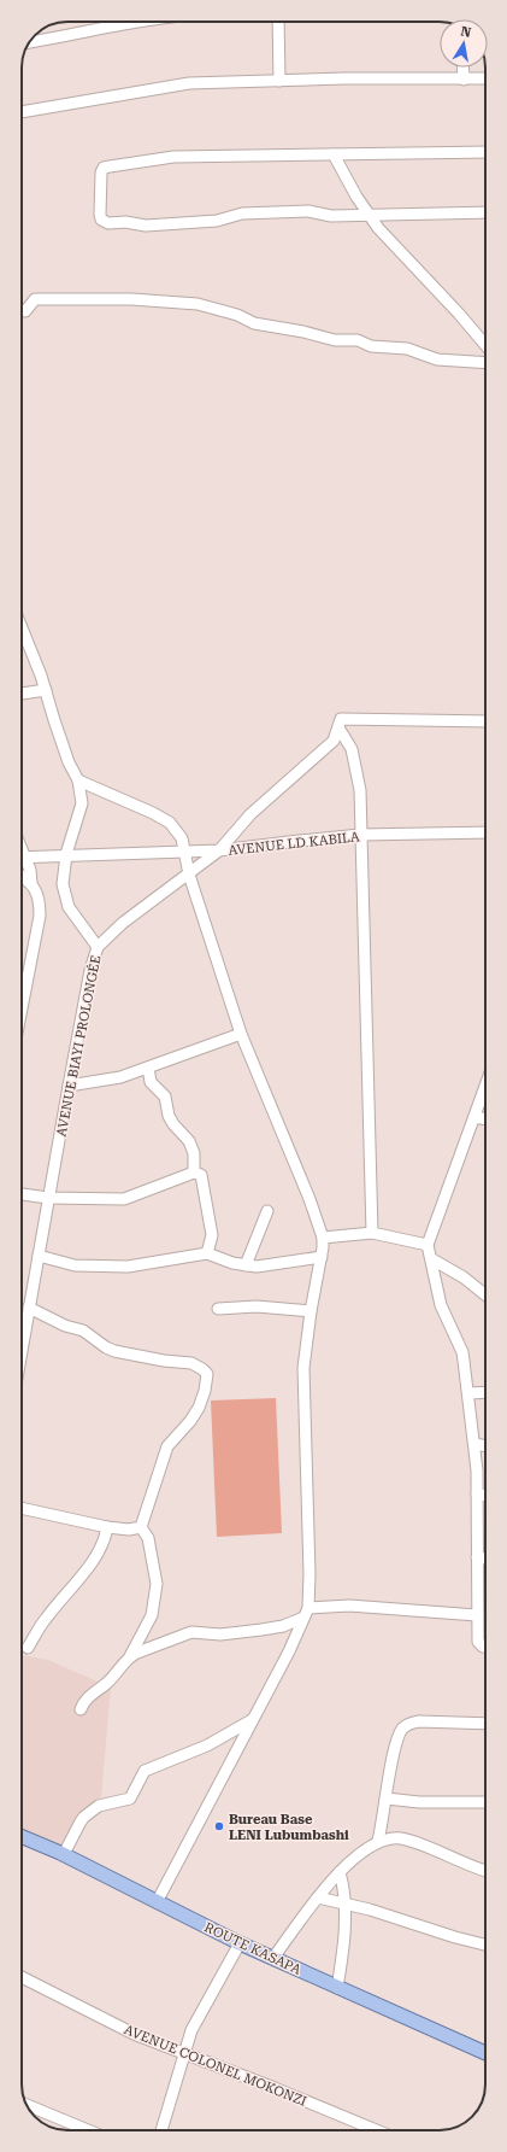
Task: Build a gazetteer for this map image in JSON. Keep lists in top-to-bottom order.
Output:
{
  "streets": {
    "main road": ["ROUTE KASAPA"],
    "street": ["AVENUE LD KABILA", "AVENUE BIAYI PROLONGÉE", "AVENUE COLONEL MOKONZI"]
  },
  "crossings": [
    ["AVENUE LD KABILA", "AVENUE BIAYI PROLONGÉE"]
  ],
  "places": ["Bureau Base LENI Lubumbashi"],
  "north": "top"
}
